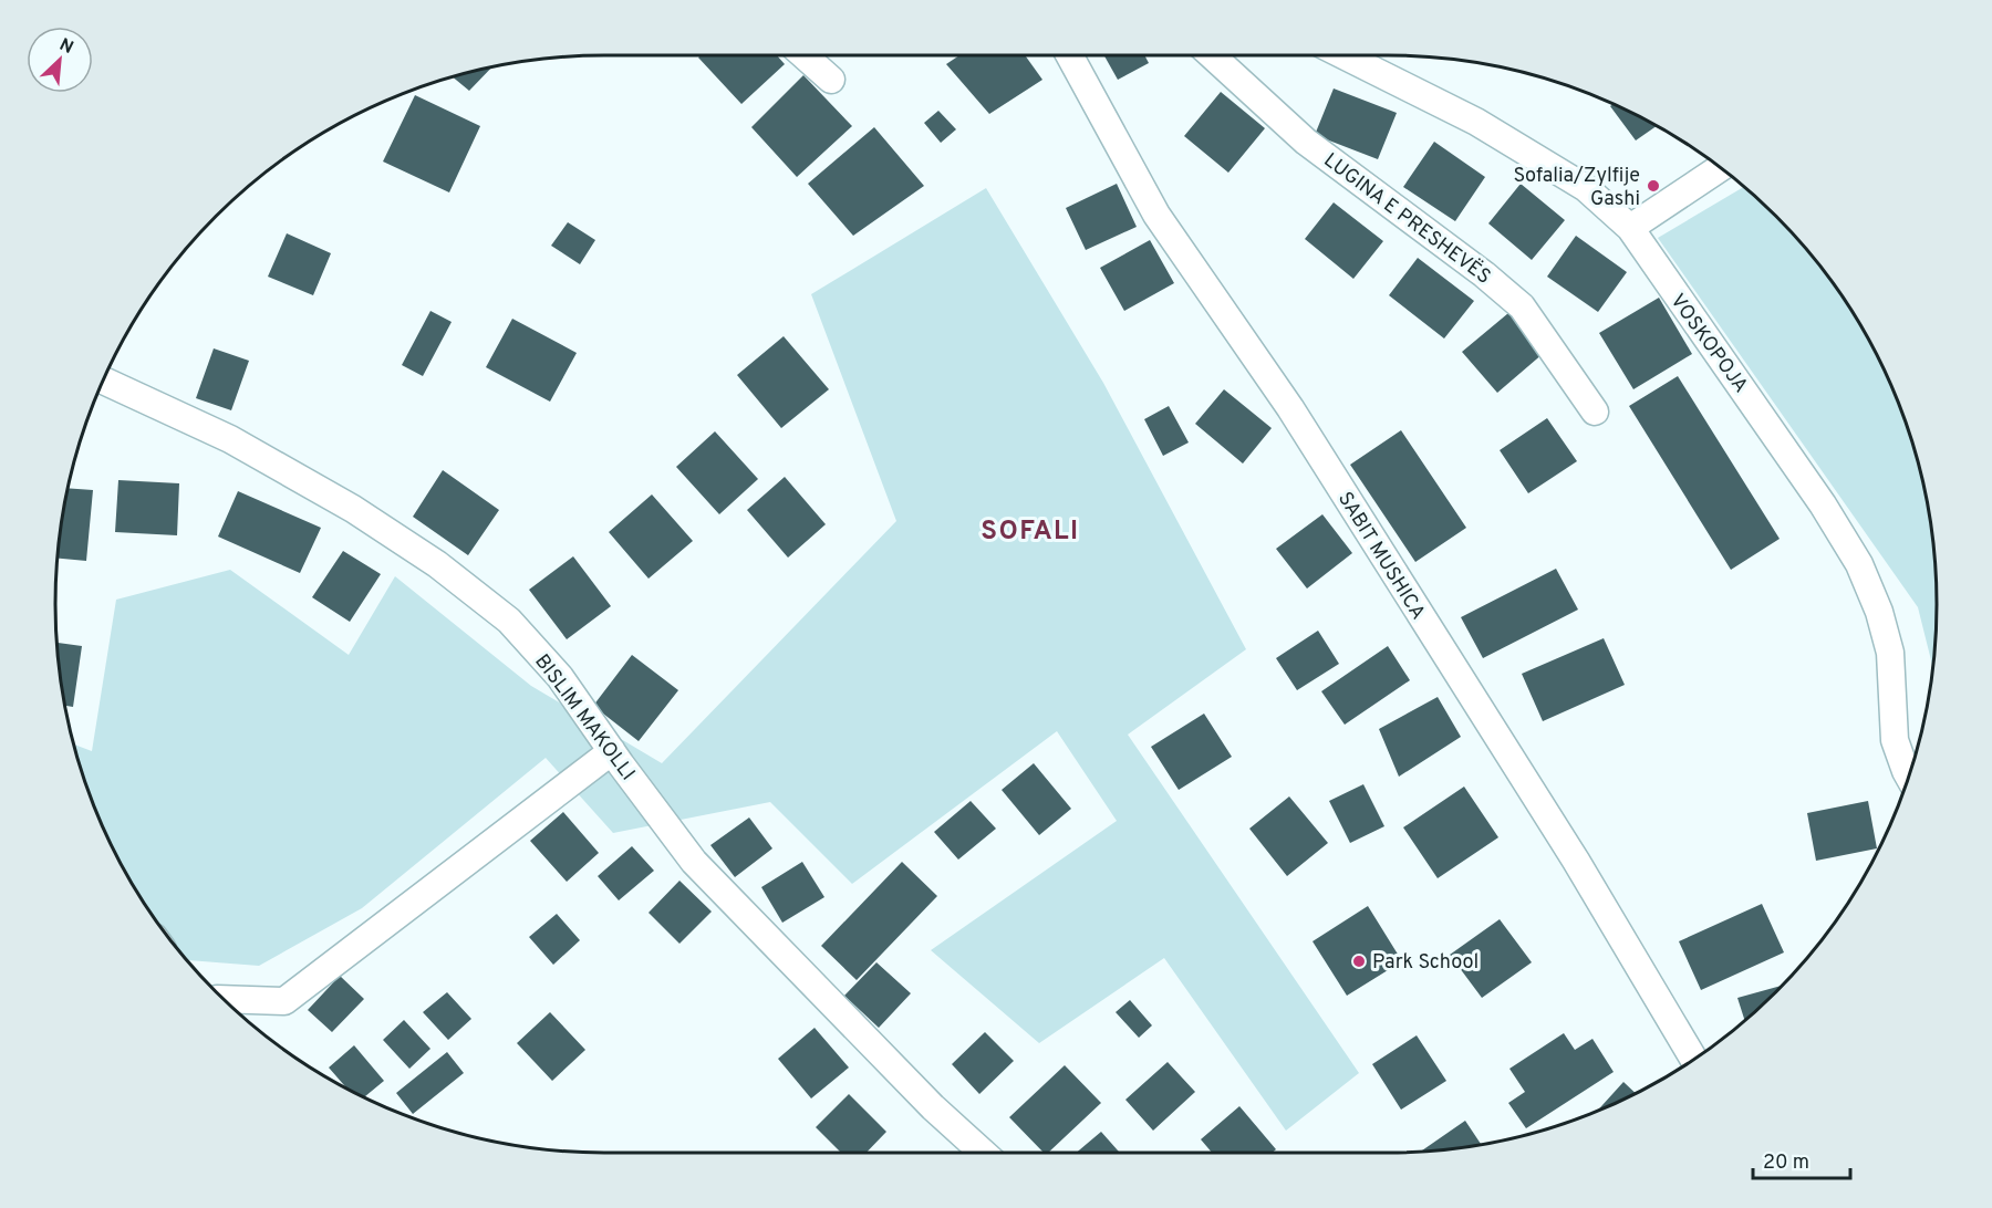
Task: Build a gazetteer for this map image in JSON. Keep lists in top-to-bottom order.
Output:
{
  "streets": {
    "street": [
      "LUGINA E PRESHEVËS",
      "VOSKOPOJA",
      "SABIT MUSHICA",
      "BISLIM MAKOLLI"
    ]
  },
  "districts": ["SOFALI"],
  "places": ["Sofalia/Zylfije Gashi", "Park School"],
  "scale_bar": "20 m",
  "north": "top right"
}
